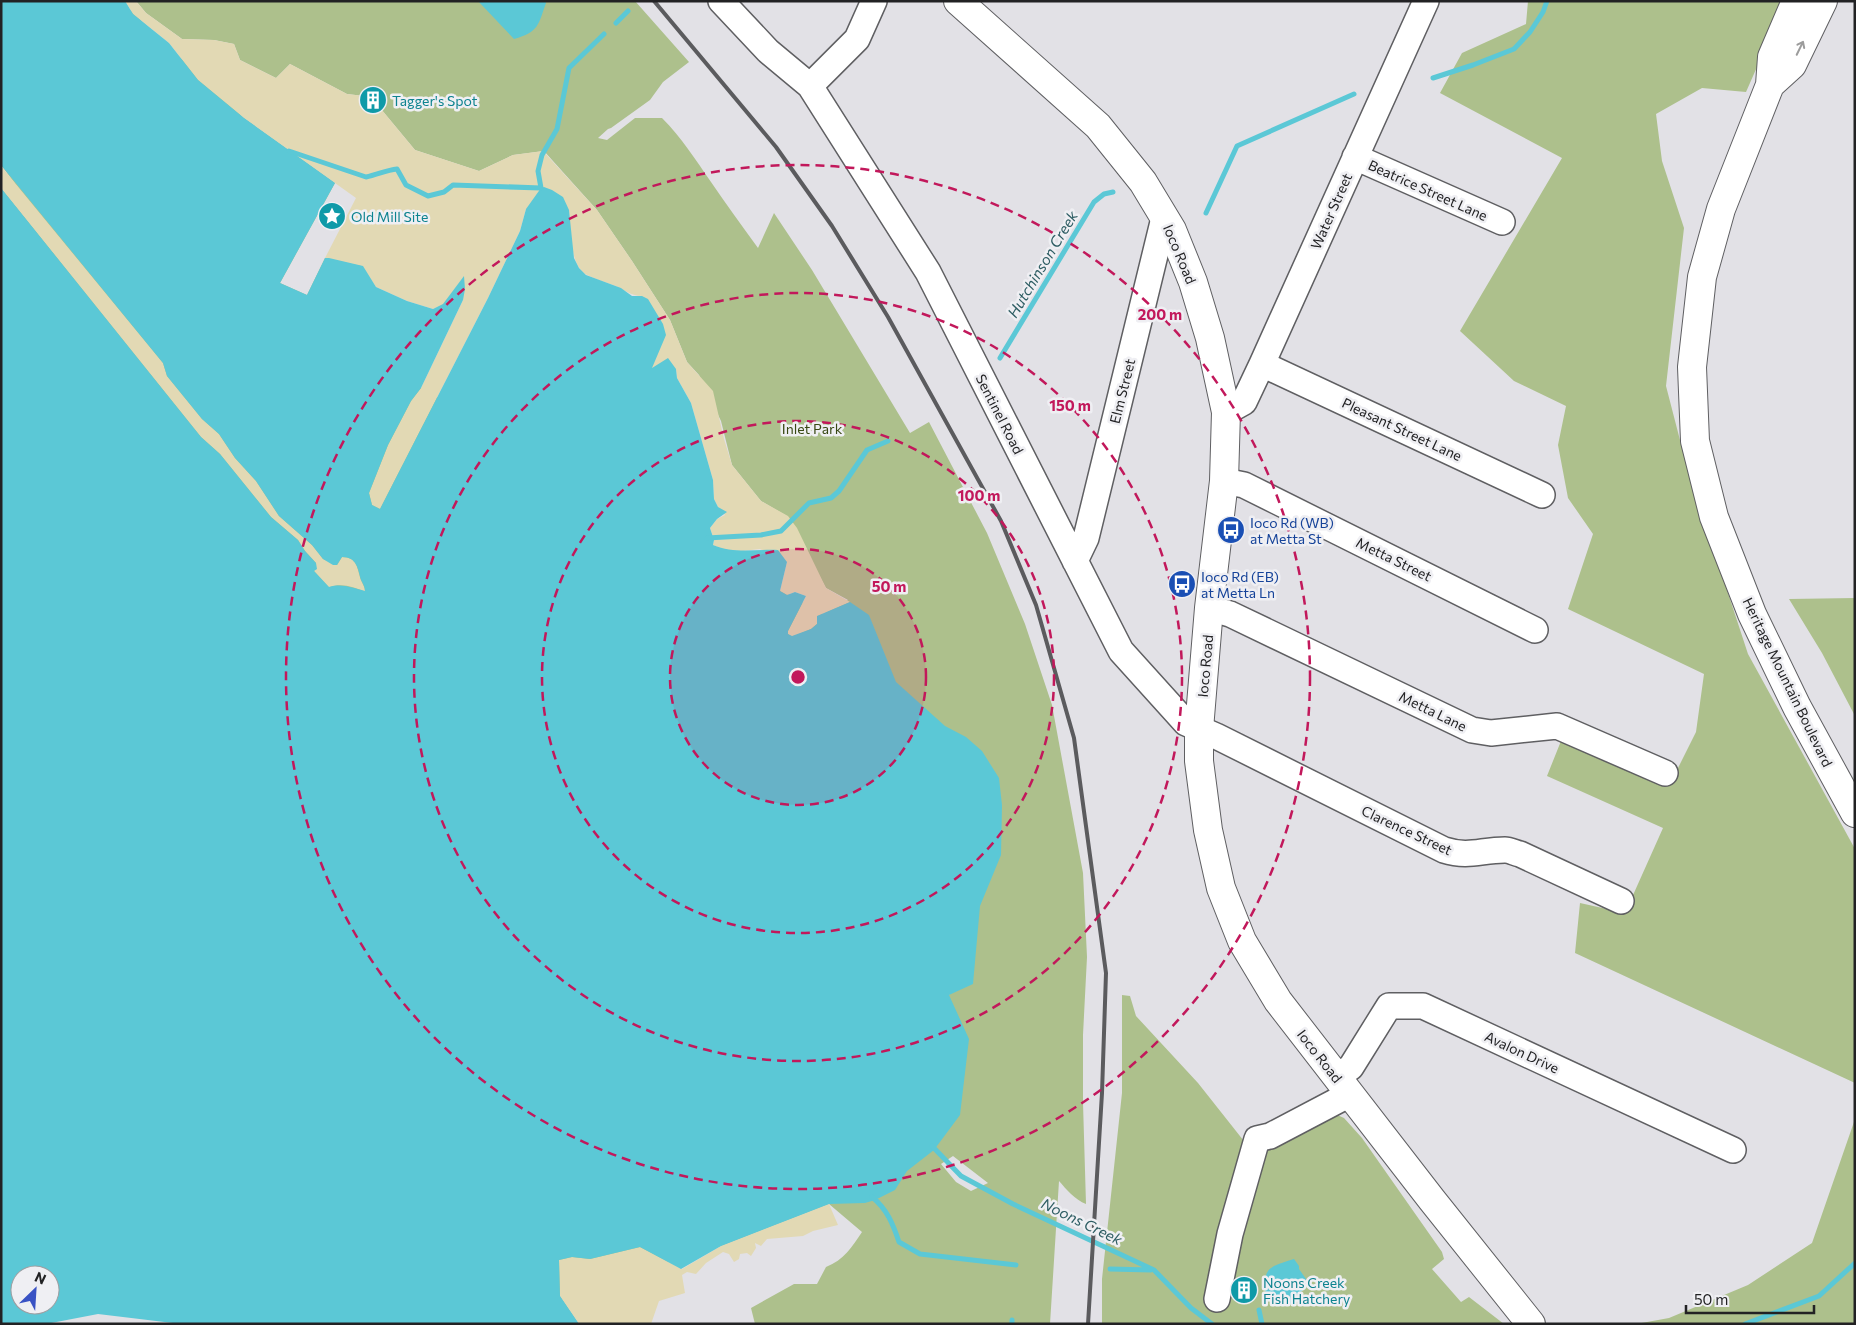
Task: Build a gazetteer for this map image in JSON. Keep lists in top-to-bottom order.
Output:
{
  "streets": {
    "main road": ["Ioco Road", "Heritage Mountain Boulevard"],
    "street": [
      "Beatrice Street Lane",
      "Water Street",
      "Elm Street",
      "Sentinel Road",
      "Pleasant Street Lane",
      "Metta Street",
      "Metta Lane",
      "Clarence Street",
      "Avalon Drive"
    ]
  },
  "crossings": [
    ["Beatrice Street Lane", "Water Street"],
    ["Water Street", "Ioco Road"],
    ["Water Street", "Pleasant Street Lane"],
    ["Ioco Road", "Elm Street"],
    ["Ioco Road", "Sentinel Road"],
    ["Ioco Road", "Metta Street"],
    ["Ioco Road", "Metta Lane"],
    ["Ioco Road", "Clarence Street"],
    ["Ioco Road", "Avalon Drive"],
    ["Elm Street", "Sentinel Road"],
    ["Sentinel Road", "Clarence Street"]
  ],
  "water": ["Hutchinson Creek", "Noons Creek"],
  "parks": ["Inlet Park"],
  "places": {
    "building": ["Tagger's Spot", "Noons Creek Fish Hatchery"],
    "place": ["Old Mill Site"],
    "bus stop": ["Ioco Rd (WB) at Metta St", "Ioco Rd (EB) at Metta Ln"]
  },
  "scale_bar": "50 m",
  "north": "top right",
  "rings": [
    "200 m",
    "150 m",
    "100 m",
    "50 m"
  ]
}
